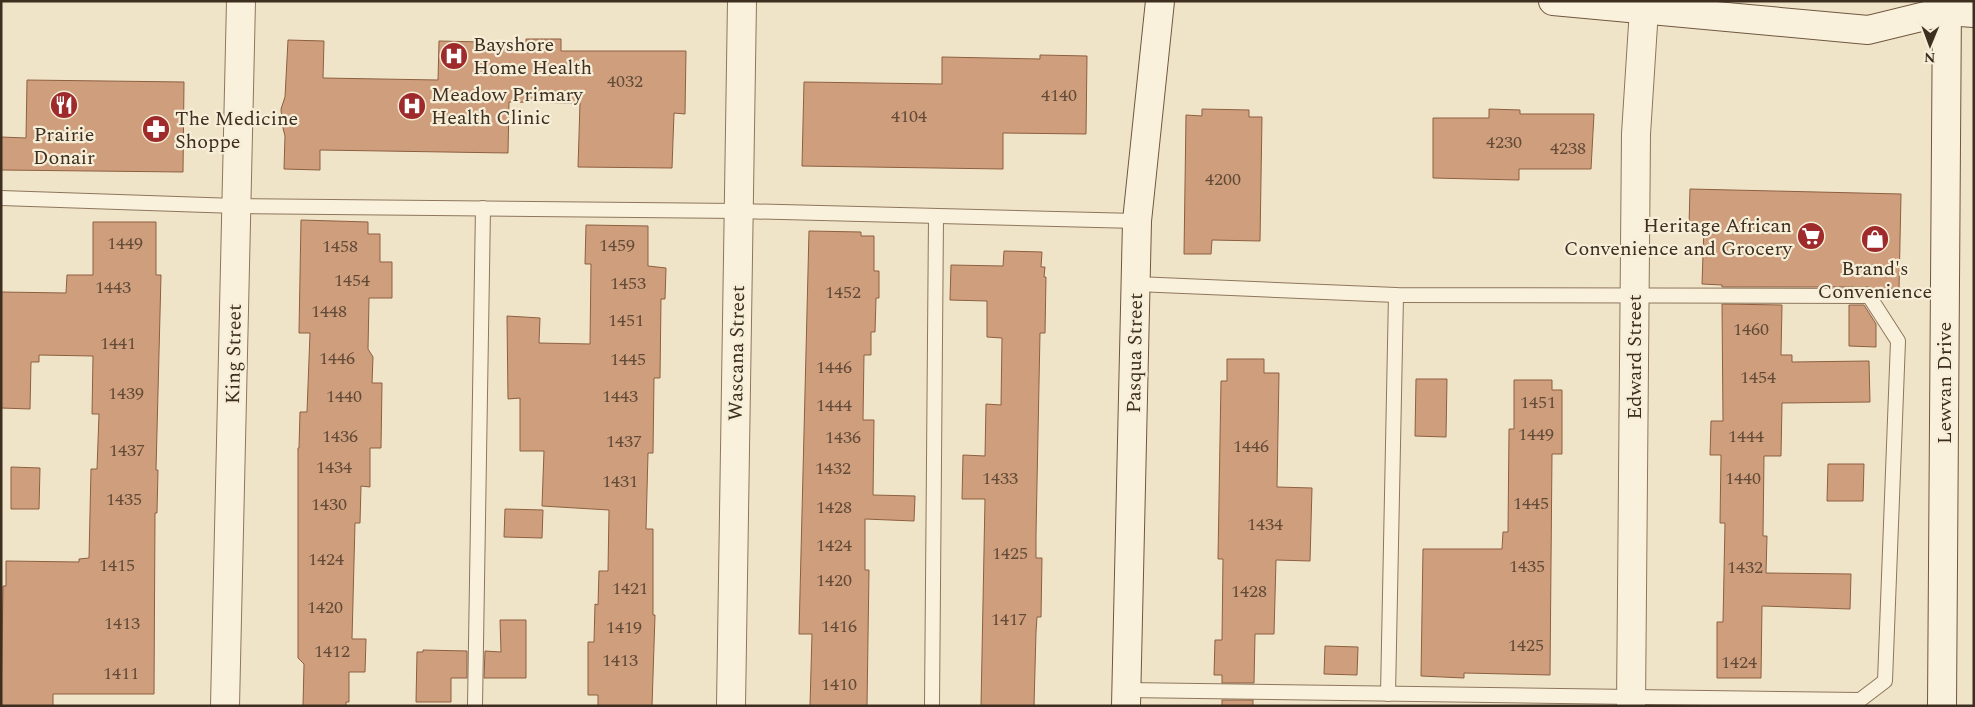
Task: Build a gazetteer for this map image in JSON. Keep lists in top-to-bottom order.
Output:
{
  "streets": {
    "street": [
      "Wascana Street",
      "Pasqua Street",
      "King Street",
      "Edward Street",
      "Lewvan Drive"
    ]
  },
  "places": {
    "hospital": ["Bayshore Home Health", "Meadow Primary Health Clinic"],
    "restaurant": ["Prairie Donair"],
    "pharmacy": ["The Medicine Shoppe"],
    "supermarket": ["Heritage African Convenience and Grocery"],
    "shop": ["Brand's Convenience"]
  },
  "house_numbers": [
    "4032",
    "4140",
    "4104",
    "4230",
    "4238",
    "4200",
    "1449",
    "1459",
    "1458",
    "1454",
    "1453",
    "1443",
    "1452",
    "1448",
    "1451",
    "1460",
    "1441",
    "1446",
    "1445",
    "1446",
    "1454",
    "1439",
    "1440",
    "1443",
    "1451",
    "1444",
    "1449",
    "1436",
    "1444",
    "1436",
    "1437",
    "1446",
    "1437",
    "1434",
    "1432",
    "1433",
    "1440",
    "1431",
    "1435",
    "1445",
    "1430",
    "1428",
    "1434",
    "1424",
    "1425",
    "1424",
    "1415",
    "1435",
    "1432",
    "1420",
    "1421",
    "1428",
    "1420",
    "1417",
    "1413",
    "1416",
    "1419",
    "1425",
    "1412",
    "1413",
    "1424",
    "1411",
    "1410"
  ],
  "north": "bottom"
}
